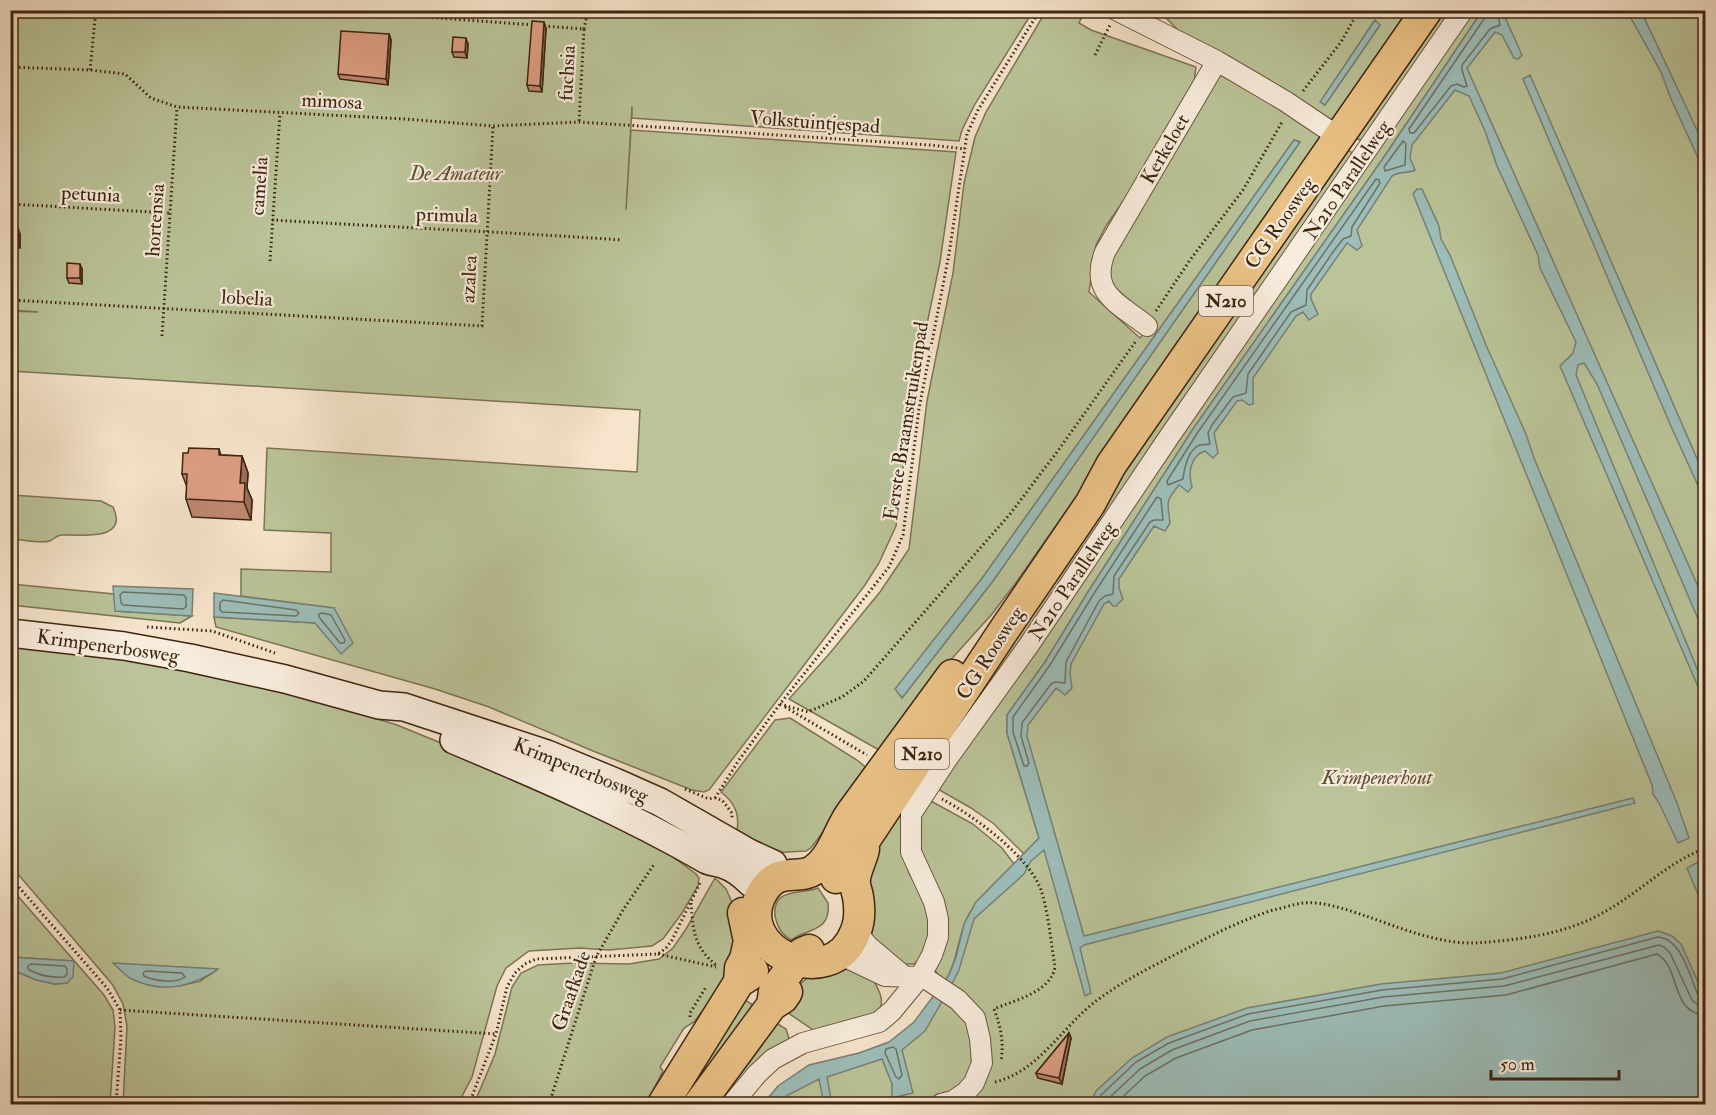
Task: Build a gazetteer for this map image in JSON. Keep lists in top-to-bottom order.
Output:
{
  "streets": {
    "main road": ["CG Roosweg", "N210", "Krimpenerbosweg"],
    "street": ["Kerkeloet", "N210 Parallelweg"],
    "path": [
      "fuchsia",
      "mimosa",
      "Volkstuintjespad",
      "camelia",
      "petunia",
      "primula",
      "hortensia",
      "azalea",
      "lobelia",
      "Eerste Braamstruikenpad",
      "Graafkade"
    ]
  },
  "crossings": [
    ["fuchsia", "mimosa"],
    ["mimosa", "Volkstuintjespad"],
    ["mimosa", "camelia"],
    ["mimosa", "hortensia"],
    ["mimosa", "azalea"],
    ["Volkstuintjespad", "Eerste Braamstruikenpad"],
    ["camelia", "primula"],
    ["petunia", "hortensia"],
    ["primula", "azalea"],
    ["hortensia", "lobelia"],
    ["CG Roosweg", "N210"],
    ["CG Roosweg", "Krimpenerbosweg"],
    ["azalea", "lobelia"],
    ["N210", "Krimpenerbosweg"]
  ],
  "parks": ["De Amateur", "Krimpenerhout"],
  "scale_bar": "50 m"
}
